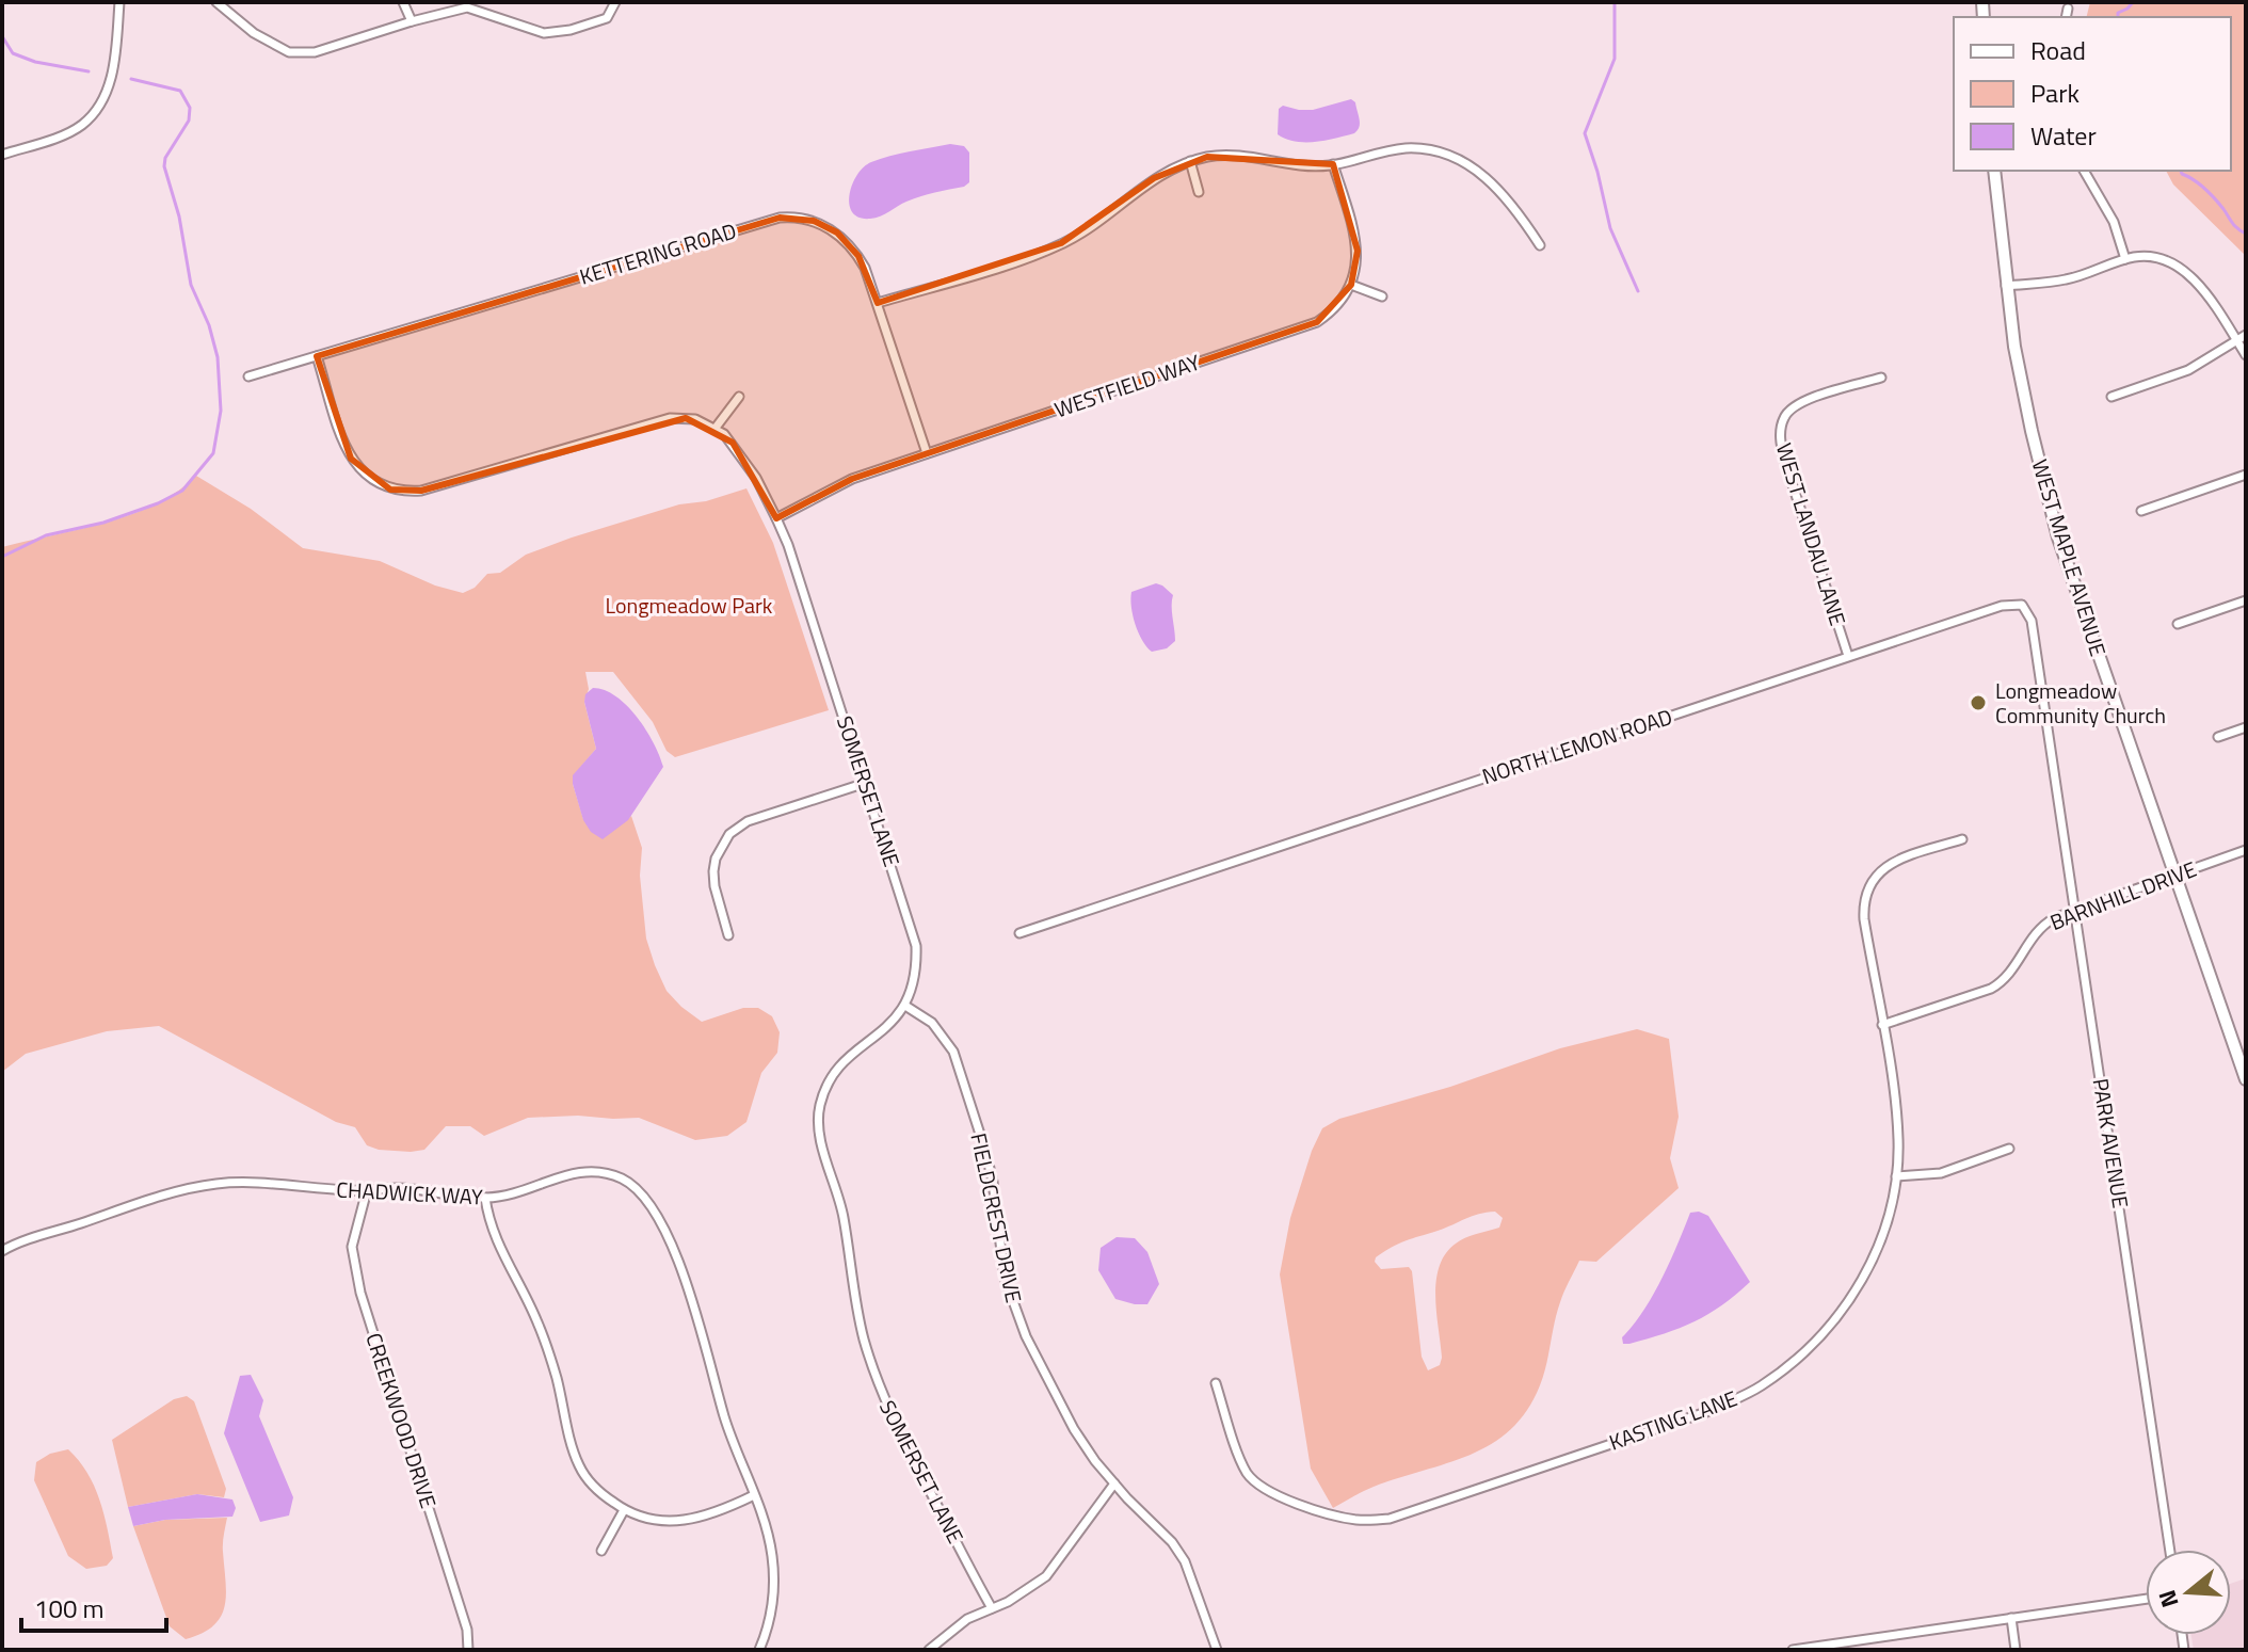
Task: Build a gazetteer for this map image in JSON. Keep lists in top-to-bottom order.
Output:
{
  "streets": {
    "main road": ["WEST MAPLE AVENUE"],
    "street": [
      "KETTERING ROAD",
      "WESTFIELD WAY",
      "WEST LANDAU LANE",
      "NORTH LEMON ROAD",
      "SOMERSET LANE",
      "BARNHILL DRIVE",
      "PARK AVENUE",
      "CHADWICK WAY",
      "FIELDCREST DRIVE",
      "CREEKWOOD DRIVE",
      "KASTING LANE"
    ]
  },
  "crossings": [
    ["KETTERING ROAD", "WESTFIELD WAY"],
    ["WESTFIELD WAY", "SOMERSET LANE"],
    ["WEST LANDAU LANE", "NORTH LEMON ROAD"],
    ["WEST MAPLE AVENUE", "BARNHILL DRIVE"],
    ["NORTH LEMON ROAD", "PARK AVENUE"],
    ["SOMERSET LANE", "FIELDCREST DRIVE"],
    ["BARNHILL DRIVE", "PARK AVENUE"],
    ["BARNHILL DRIVE", "KASTING LANE"],
    ["CHADWICK WAY", "CREEKWOOD DRIVE"]
  ],
  "parks": ["Longmeadow Park"],
  "places": ["Longmeadow Community Church"],
  "legend": ["Road", "Park", "Water"],
  "scale_bar": "100 m",
  "north": "left"
}
